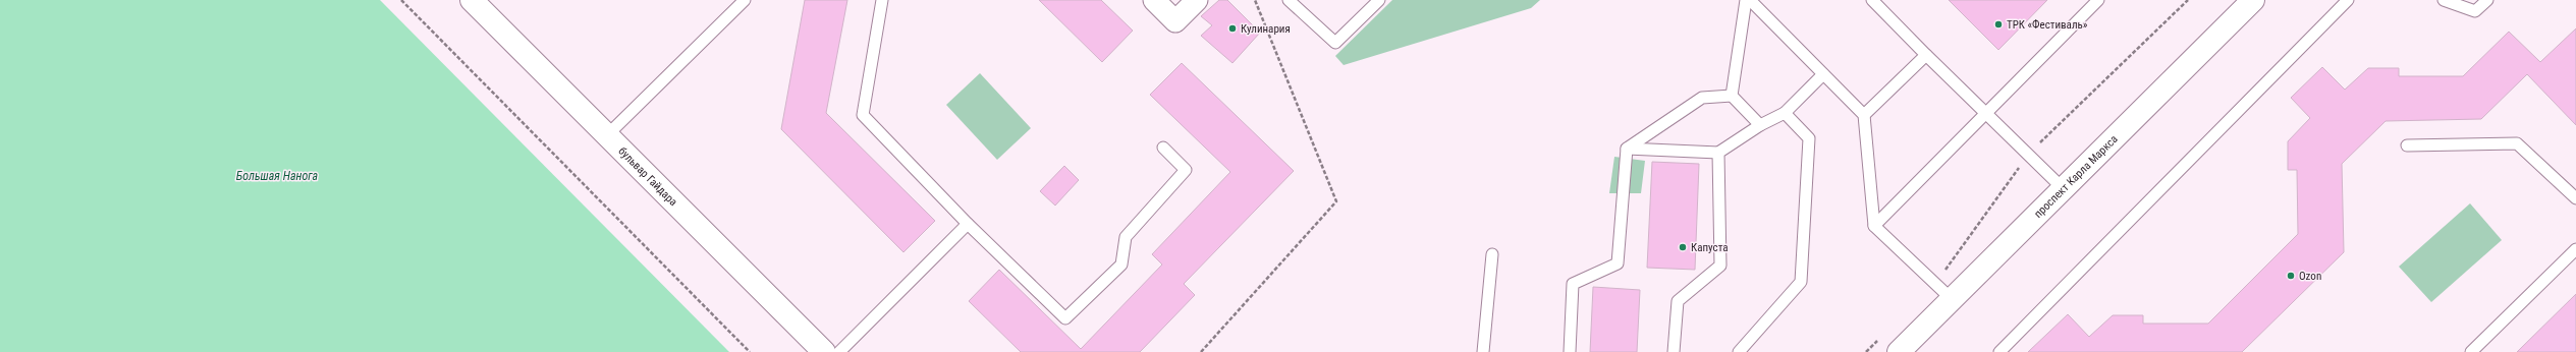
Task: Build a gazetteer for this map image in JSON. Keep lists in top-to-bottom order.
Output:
{
  "streets": {
    "street": ["проспект Карла Маркса", "бульвар Гайдара"]
  },
  "water": ["Большая Нанога"],
  "places": [
    "ТРК «Фестиваль»",
    "Кулинария",
    "Капуста",
    "Ozon"
  ]
}
